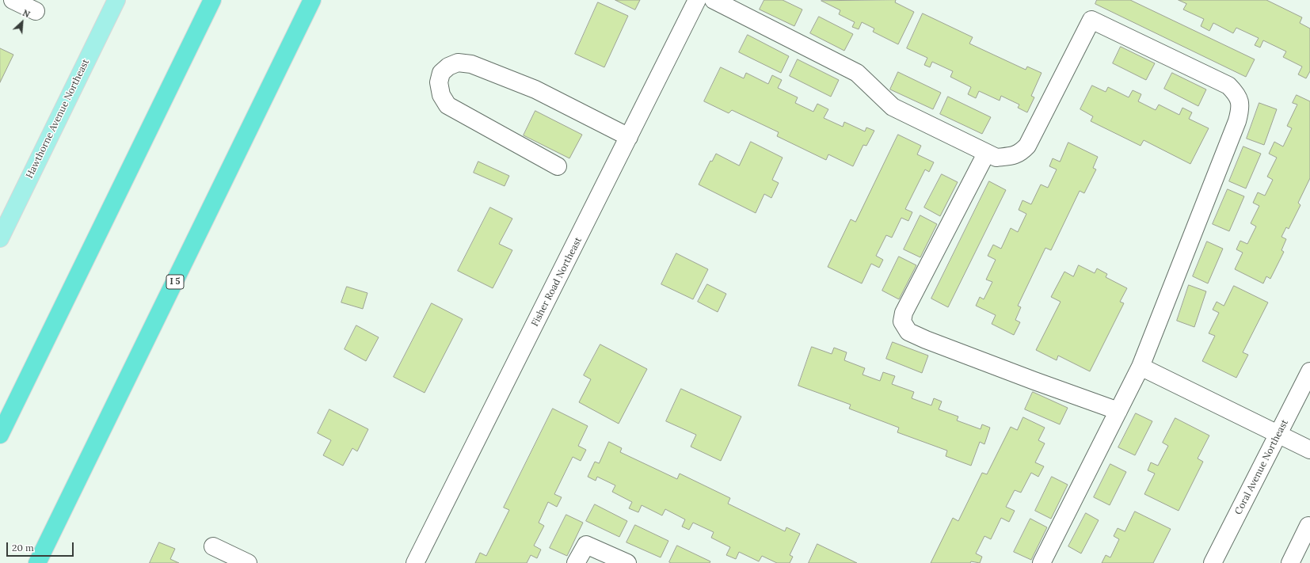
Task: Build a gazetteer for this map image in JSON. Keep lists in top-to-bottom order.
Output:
{
  "streets": {
    "highway": ["I 5"],
    "main road": ["Hawthorne Avenue Northeast"],
    "street": ["Fisher Road Northeast", "Coral Avenue Northeast"]
  },
  "scale_bar": "20 m",
  "north": "top right"
}
